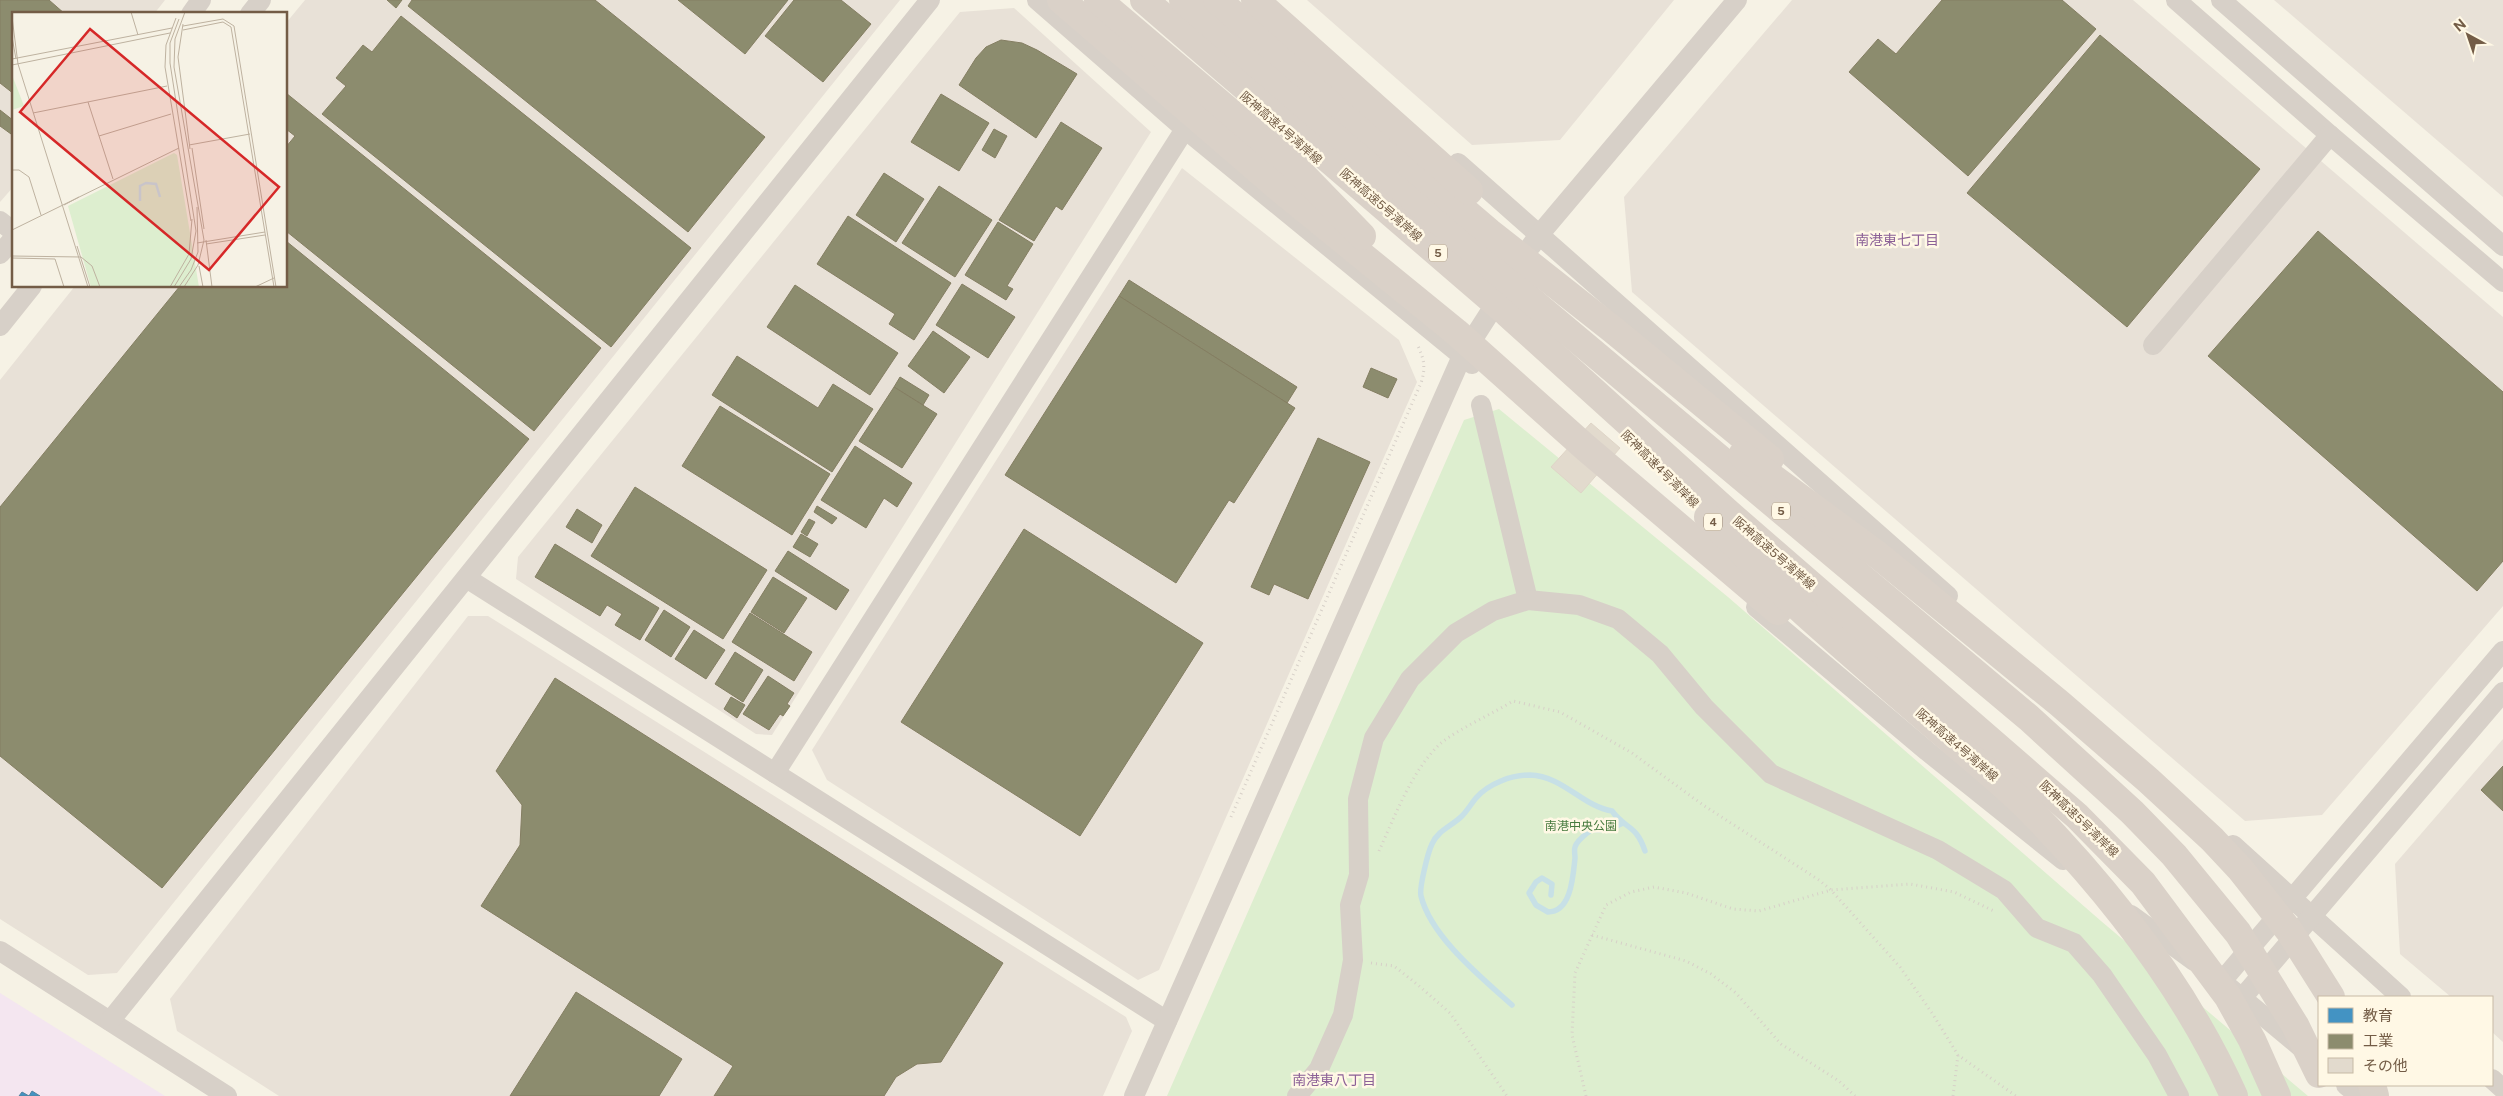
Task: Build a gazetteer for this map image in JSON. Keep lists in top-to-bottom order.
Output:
{
  "streets": {
    "highway": [
      "阪神高速4号湾岸線",
      "阪神高速5号湾岸線",
      "5",
      "4"
    ]
  },
  "districts": ["南港東七丁目", "南港東八丁目"],
  "parks": ["南港中央公園"],
  "legend": ["教育", "工業", "その他"],
  "north": "top left"
}
